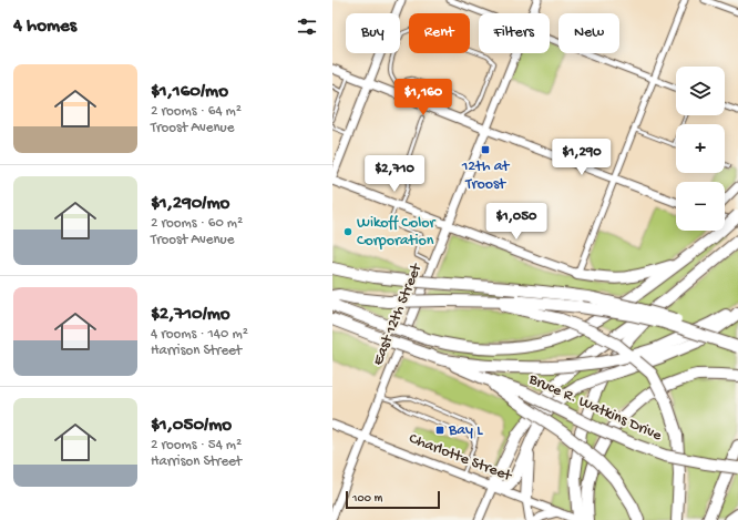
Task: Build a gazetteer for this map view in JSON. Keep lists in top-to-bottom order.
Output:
{
  "streets": {
    "highway": ["Bruce R. Watkins Drive"],
    "street": ["East 12th Street", "Charlotte Street"]
  },
  "crossings": [
    ["East 12th Street", "Charlotte Street"]
  ],
  "places": {
    "transit": ["12th at Troost", "Bay L"],
    "other": ["Wikoff Color Corporation"]
  },
  "scale_bar": "100 m",
  "page": {
    "heading": "4 homes",
    "chip": [
      "Buy",
      "Rent",
      "Filters",
      "New"
    ],
    "list": [
      {
        "name": "$1,160/mo",
        "note": "2 rooms · 64 m² · Troost Avenue"
      },
      {
        "name": "$1,290/mo",
        "note": "2 rooms · 60 m² · Troost Avenue"
      },
      {
        "name": "$2,710/mo",
        "note": "4 rooms · 140 m² · Harrison Street"
      },
      {
        "name": "$1,050/mo",
        "note": "2 rooms · 54 m² · Harrison Street"
      }
    ],
    "map_buttons": ["+", "−"],
    "price": [
      "$1,160",
      "$1,290",
      "$2,710",
      "$1,050"
    ],
    "scale": "100 m"
  }
}
